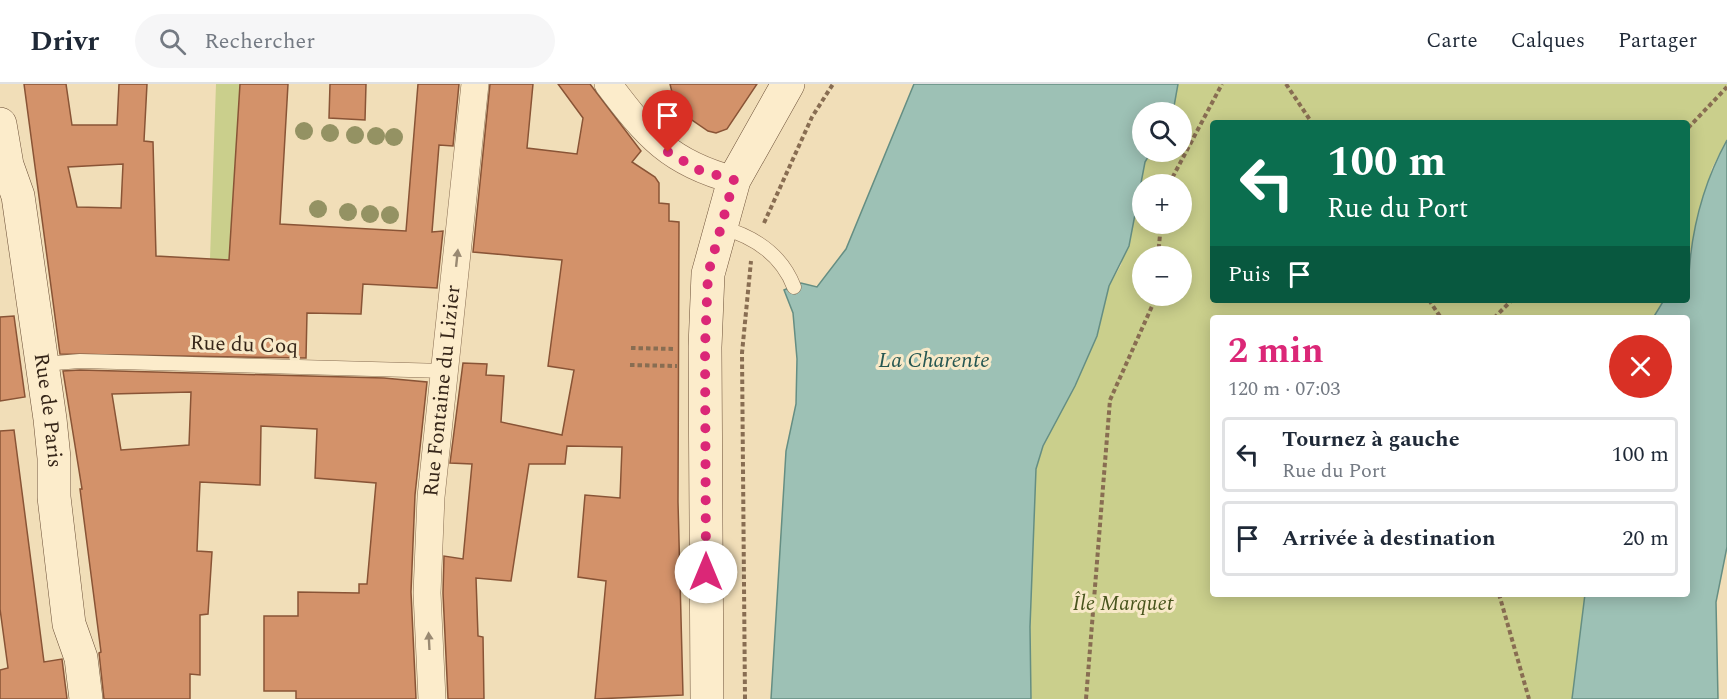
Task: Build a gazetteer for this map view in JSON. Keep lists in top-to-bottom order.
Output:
{
  "streets": {
    "main road": ["Rue de Paris"],
    "street": ["Rue Fontaine du Lizier"],
    "lane": ["Rue du Coq"]
  },
  "crossings": [
    ["Rue du Coq", "Rue Fontaine du Lizier"],
    ["Rue du Coq", "Rue de Paris"]
  ],
  "one_way": ["Rue Fontaine du Lizier"],
  "water": ["La Charente"],
  "parks": ["Île Marquet"],
  "page": {
    "header": "Drivr",
    "search": "Rechercher",
    "nav": ["Carte", "Calques", "Partager"],
    "map_buttons": ["+", "−"],
    "turn": ["100 m", "Rue du Port"],
    "then": "Puis",
    "heading": ["2 min", "120 m · 07:03"],
    "list": [
      {
        "name": "Tournez à gauche",
        "note": "Rue du Port",
        "value": "100 m"
      },
      {
        "name": "Arrivée à destination",
        "value": "20 m"
      }
    ]
  }
}
